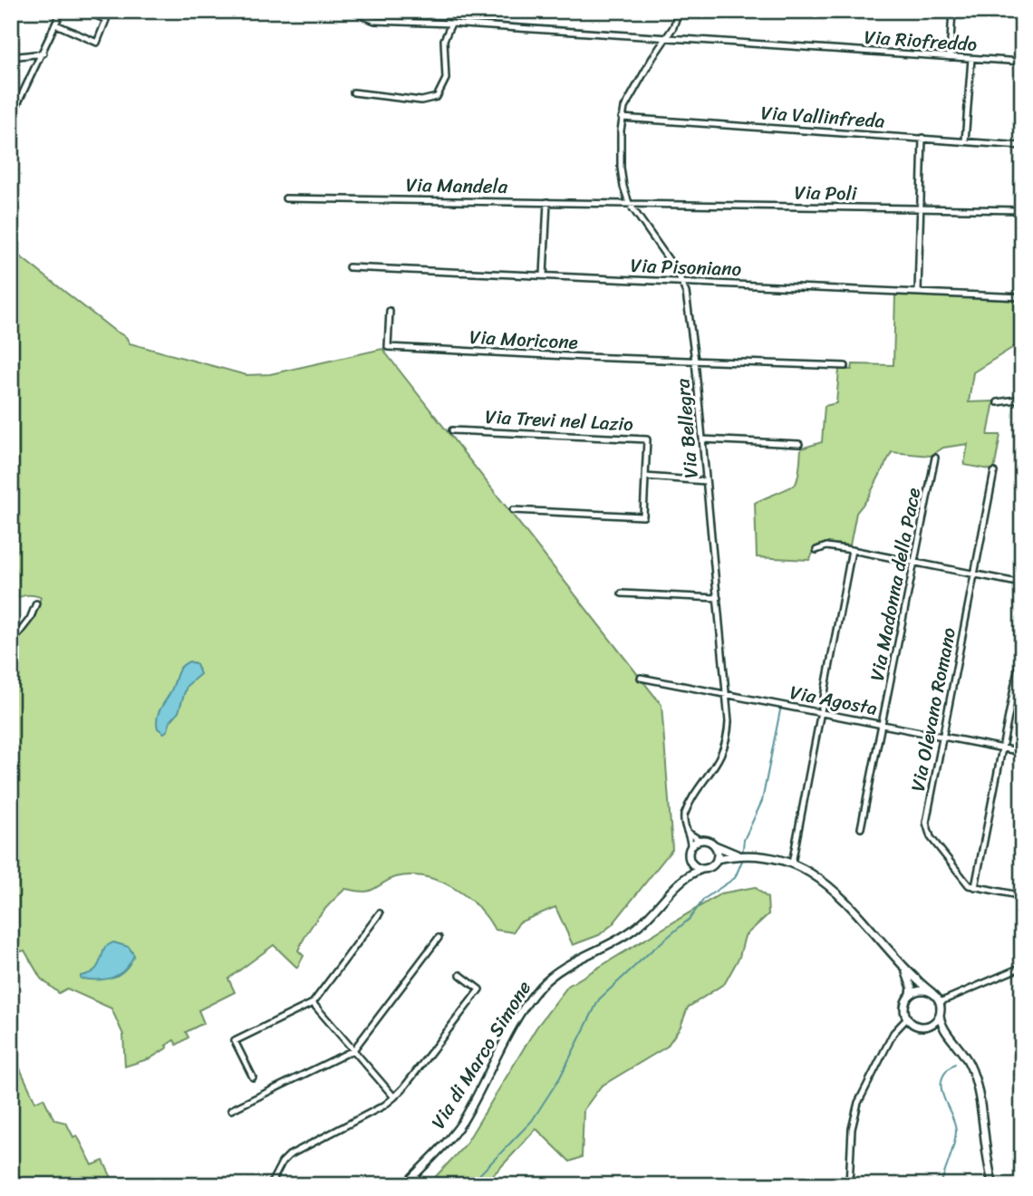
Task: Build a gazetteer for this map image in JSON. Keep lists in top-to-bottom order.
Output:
{
  "streets": {
    "street": [
      "Via Riofreddo",
      "Via Vallinfreda",
      "Via Mandela",
      "Via Poli",
      "Via Pisoniano",
      "Via Moricone",
      "Via Trevi nel Lazio",
      "Via Bellegra",
      "Via Madonna della Pace",
      "Via Agosta",
      "Via Olevano Romano",
      "Via di Marco Simone"
    ]
  },
  "crossings": [
    ["Via Riofreddo", "Via Bellegra"],
    ["Via Vallinfreda", "Via Bellegra"],
    ["Via Mandela", "Via Poli"],
    ["Via Mandela", "Via Bellegra"],
    ["Via Poli", "Via Bellegra"],
    ["Via Pisoniano", "Via Bellegra"],
    ["Via Moricone", "Via Bellegra"],
    ["Via Bellegra", "Via Agosta"],
    ["Via Bellegra", "Via di Marco Simone"],
    ["Via Madonna della Pace", "Via Agosta"],
    ["Via Agosta", "Via Olevano Romano"]
  ]
}
